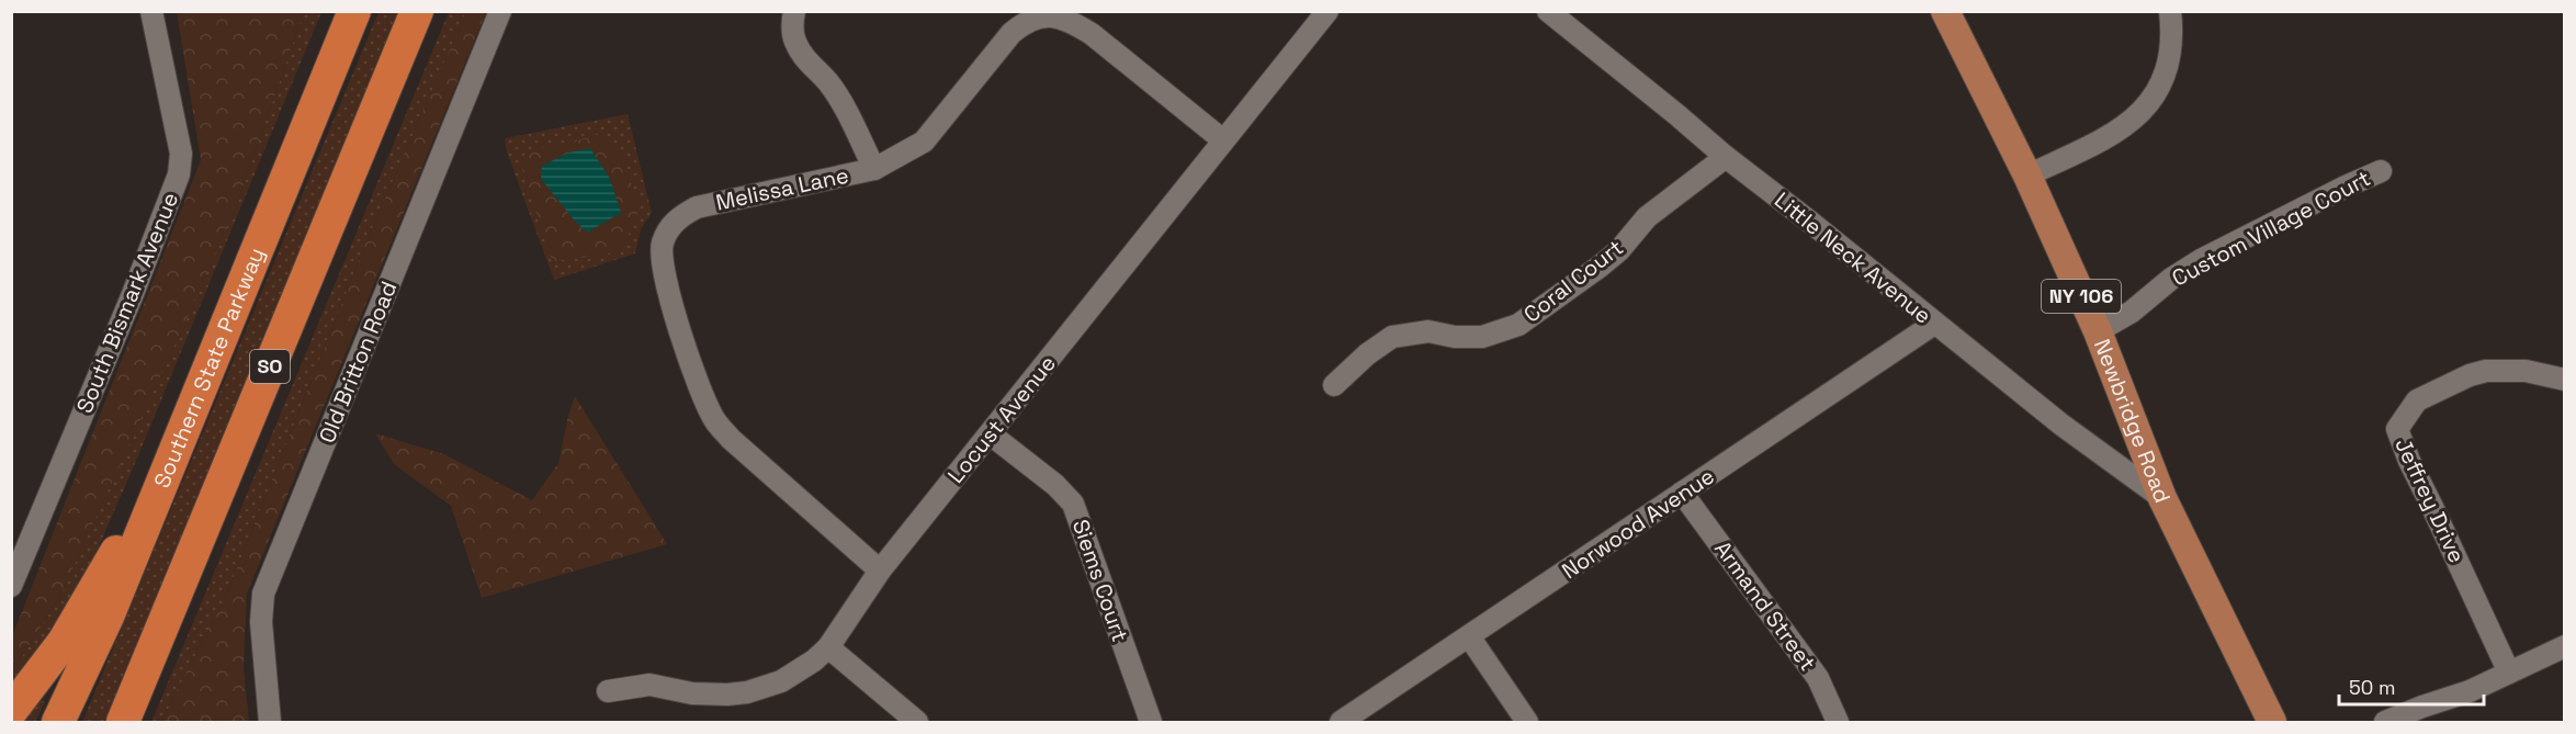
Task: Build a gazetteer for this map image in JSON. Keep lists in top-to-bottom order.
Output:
{
  "streets": {
    "highway": ["SO", "Southern State Parkway"],
    "main road": ["NY 106", "Newbridge Road"],
    "street": [
      "Melissa Lane",
      "Custom Village Court",
      "Little Neck Avenue",
      "Coral Court",
      "South Bismark Avenue",
      "Old Britton Road",
      "Locust Avenue",
      "Jeffrey Drive",
      "Norwood Avenue",
      "Siems Court",
      "Armand Street"
    ]
  },
  "crossings": [
    ["Melissa Lane", "Locust Avenue"],
    ["Custom Village Court", "Newbridge Road"],
    ["Little Neck Avenue", "Coral Court"],
    ["Little Neck Avenue", "Newbridge Road"],
    ["Little Neck Avenue", "Norwood Avenue"],
    ["Locust Avenue", "Siems Court"],
    ["Norwood Avenue", "Armand Street"]
  ],
  "scale_bar": "50 m"
}
